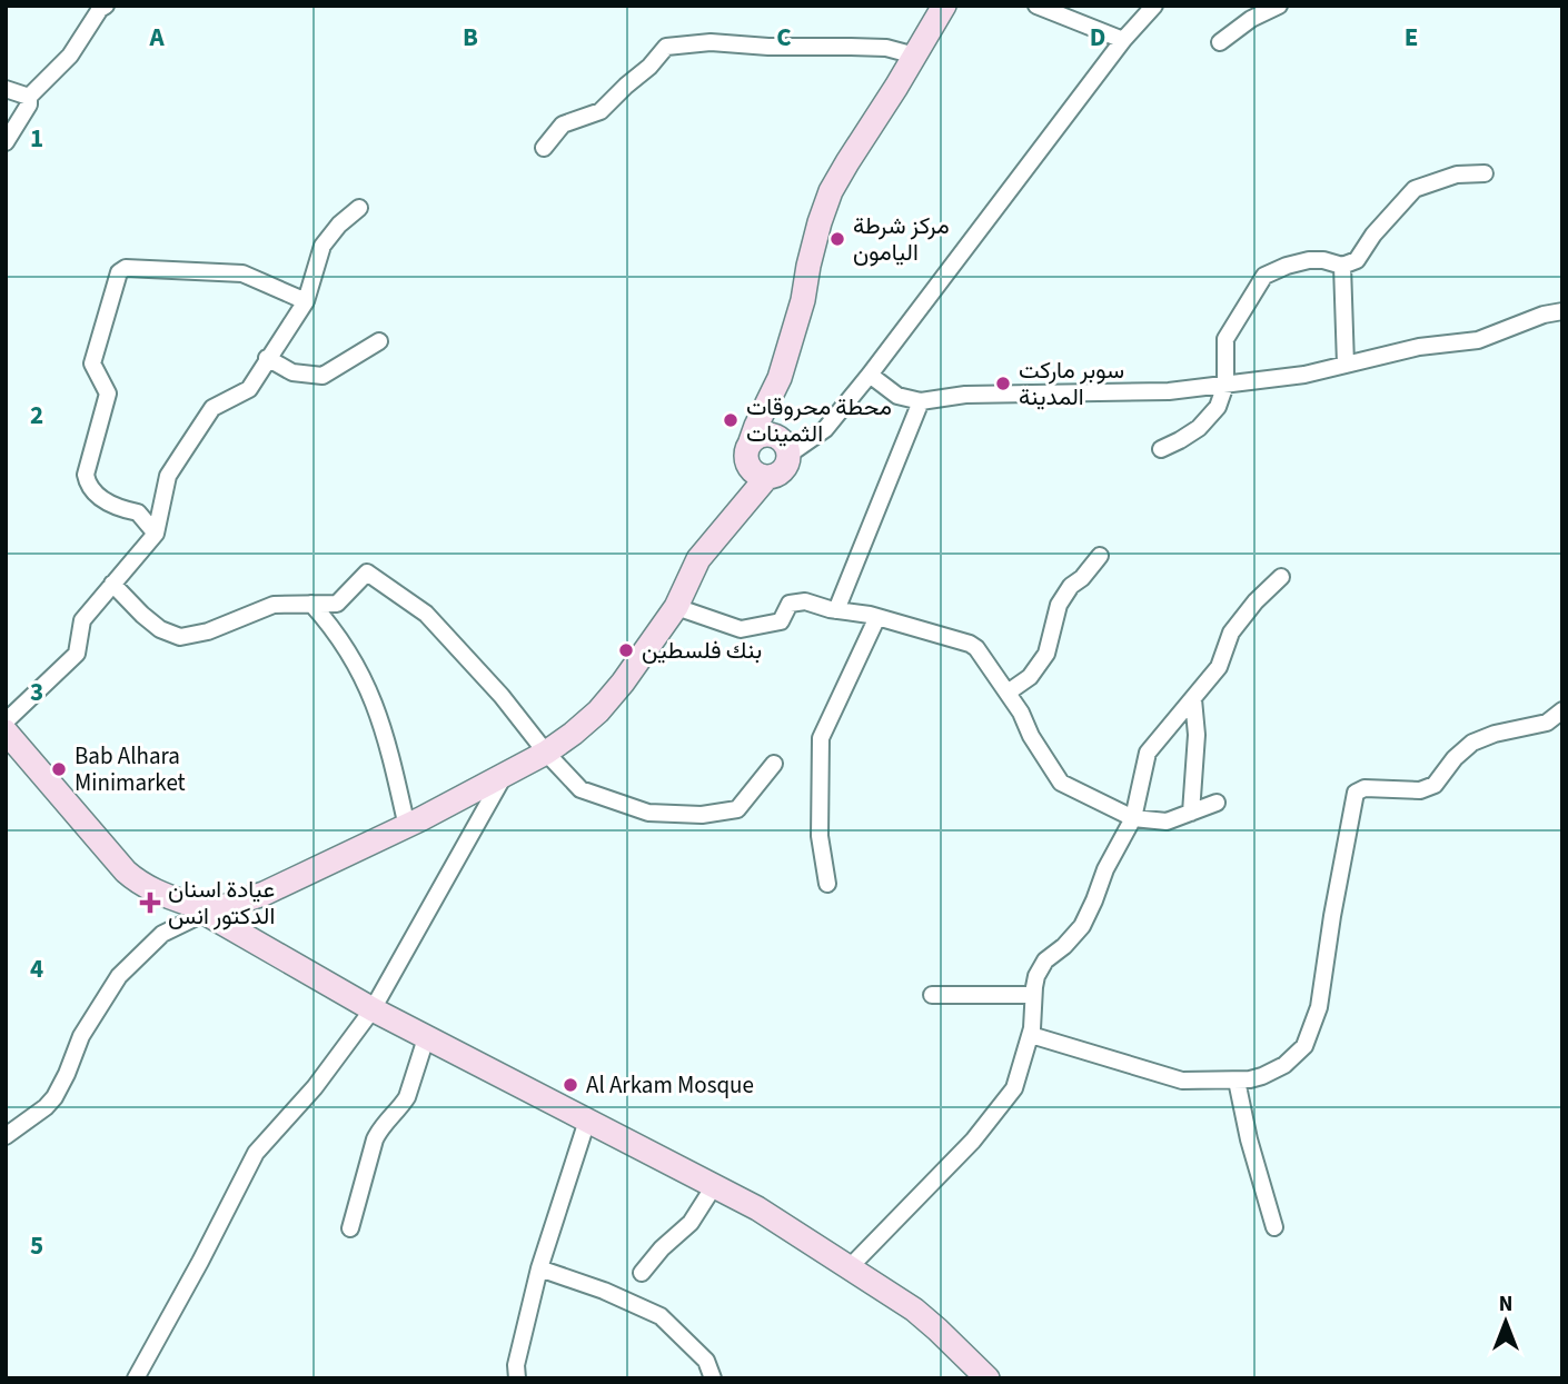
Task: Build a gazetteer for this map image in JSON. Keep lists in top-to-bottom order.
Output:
{
  "places": {
    "other": [
      "مركز شرطة اليامون",
      "سوبر ماركت المدينة",
      "محطة محروقات الثمينات",
      "بنك فلسطين",
      "Bab Alhara Minimarket",
      "Al Arkam Mosque"
    ],
    "health": ["عيادة اسنان الدكتور انس"]
  },
  "north": "top",
  "grid": {
    "columns": [
      "A",
      "B",
      "C",
      "D",
      "E"
    ],
    "rows": [
      "1",
      "2",
      "3",
      "4",
      "5"
    ]
  }
}
